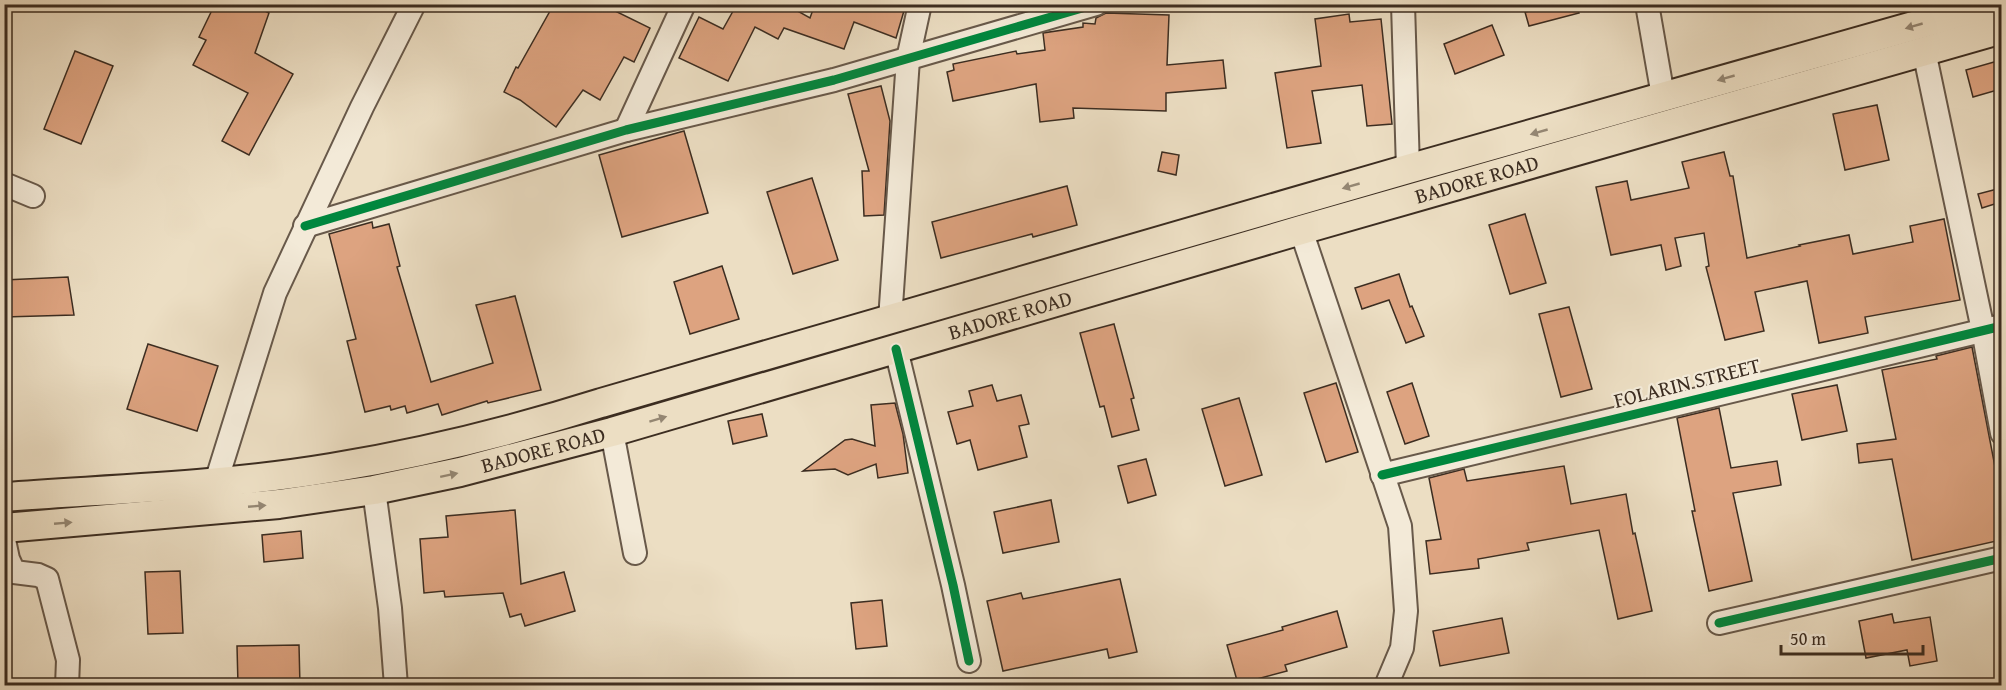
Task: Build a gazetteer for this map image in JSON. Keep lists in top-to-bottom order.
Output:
{
  "streets": {
    "main road": ["BADORE ROAD"],
    "street": ["FOLARIN STREET"]
  },
  "scale_bar": "50 m"
}
